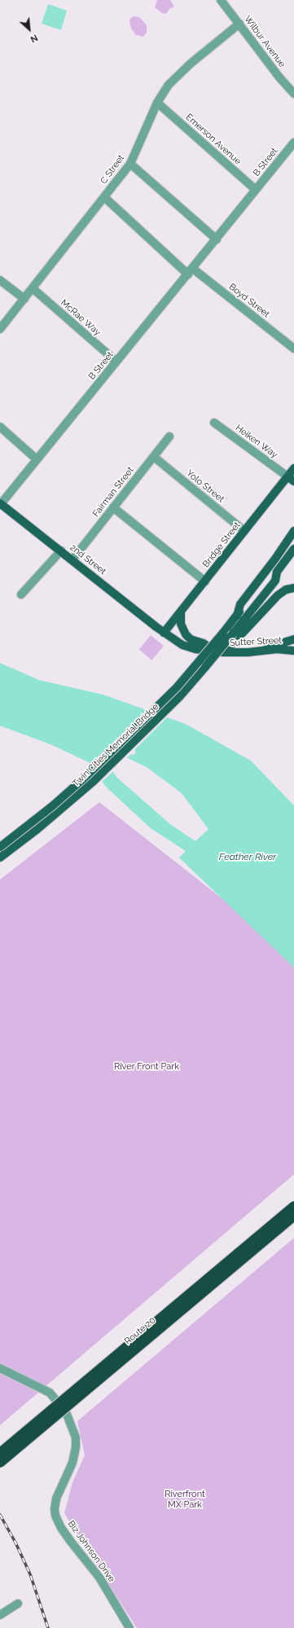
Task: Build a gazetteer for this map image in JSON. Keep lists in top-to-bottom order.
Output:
{
  "streets": {
    "highway": ["Route 20"],
    "main road": [
      "Bridge Street",
      "2nd Street",
      "Sutter Street",
      "Twin Cities Memorial Bridge"
    ],
    "street": [
      "Wilbur Avenue",
      "Emerson Avenue",
      "B Street",
      "C Street",
      "Boyd Street",
      "McRae Way",
      "Heiken Way",
      "Yolo Street",
      "Fairman Street",
      "Biz Johnson Drive"
    ]
  },
  "crossings": [
    ["Wilbur Avenue", "C Street"],
    ["Emerson Avenue", "B Street"],
    ["Emerson Avenue", "C Street"],
    ["B Street", "Boyd Street"],
    ["B Street", "McRae Way"],
    ["B Street", "2nd Street"],
    ["C Street", "Boyd Street"],
    ["C Street", "McRae Way"],
    ["Heiken Way", "Bridge Street"],
    ["Yolo Street", "Fairman Street"],
    ["Yolo Street", "Bridge Street"],
    ["Fairman Street", "2nd Street"],
    ["Bridge Street", "2nd Street"],
    ["Bridge Street", "Sutter Street"],
    ["2nd Street", "Sutter Street"]
  ],
  "water": ["Feather River"],
  "parks": ["River Front Park", "Riverfront MX Park"],
  "north": "bottom right"
}
